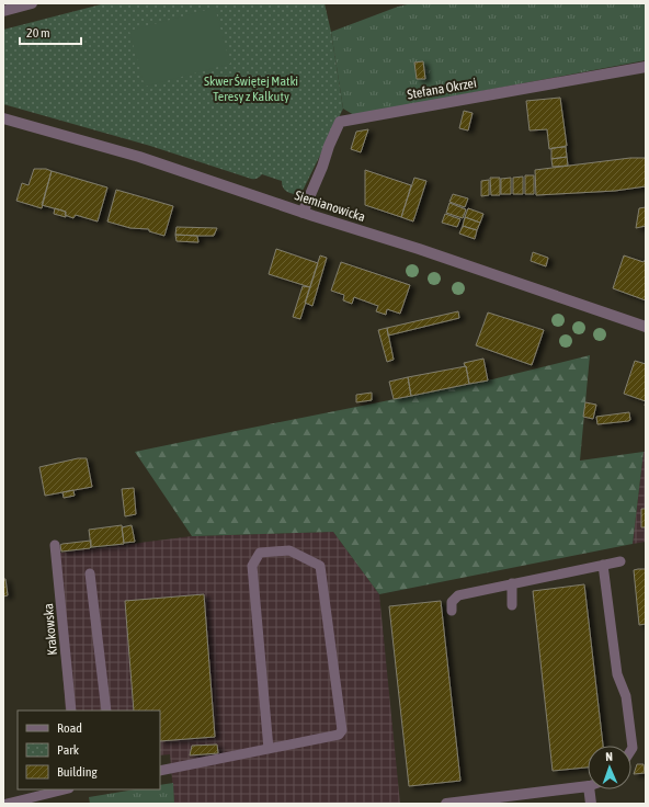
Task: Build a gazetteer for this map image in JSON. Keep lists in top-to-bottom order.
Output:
{
  "streets": {
    "street": ["Stefana Okrzei", "Siemianowicka"],
    "lane": ["Krakowska"]
  },
  "crossings": [
    ["Stefana Okrzei", "Siemianowicka"]
  ],
  "parks": ["Skwer Świętej Matki Teresy z Kalkuty"],
  "legend": ["Road", "Park", "Building"],
  "scale_bar": "20 m",
  "north": "top"
}
